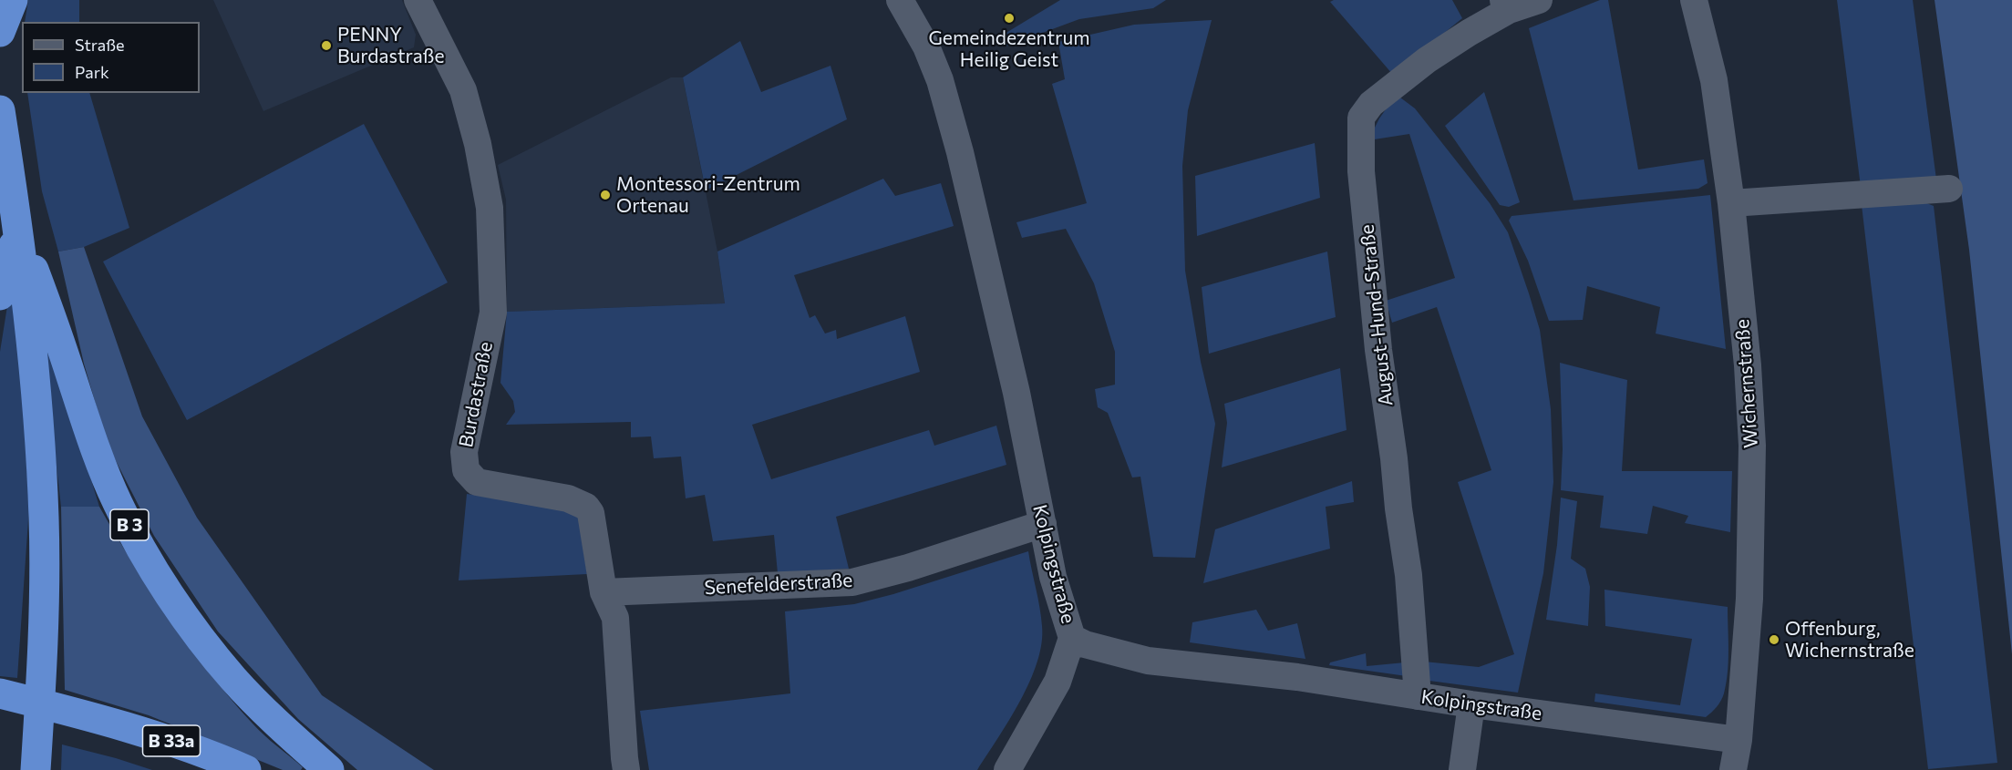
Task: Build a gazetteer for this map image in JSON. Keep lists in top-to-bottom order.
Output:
{
  "streets": {
    "highway": ["B 3", "B 33a"],
    "street": [
      "August-Hund-Straße",
      "Wichernstraße",
      "Burdastraße",
      "Kolpingstraße",
      "Senefelderstraße"
    ]
  },
  "crossings": [
    ["August-Hund-Straße", "Kolpingstraße"],
    ["Wichernstraße", "Kolpingstraße"],
    ["Burdastraße", "Senefelderstraße"],
    ["Kolpingstraße", "Senefelderstraße"]
  ],
  "places": [
    "Gemeindezentrum Heilig Geist",
    "PENNY Burdastraße",
    "Montessori-Zentrum Ortenau",
    "Offenburg, Wichernstraße"
  ],
  "legend": ["Straße", "Park"]
}
